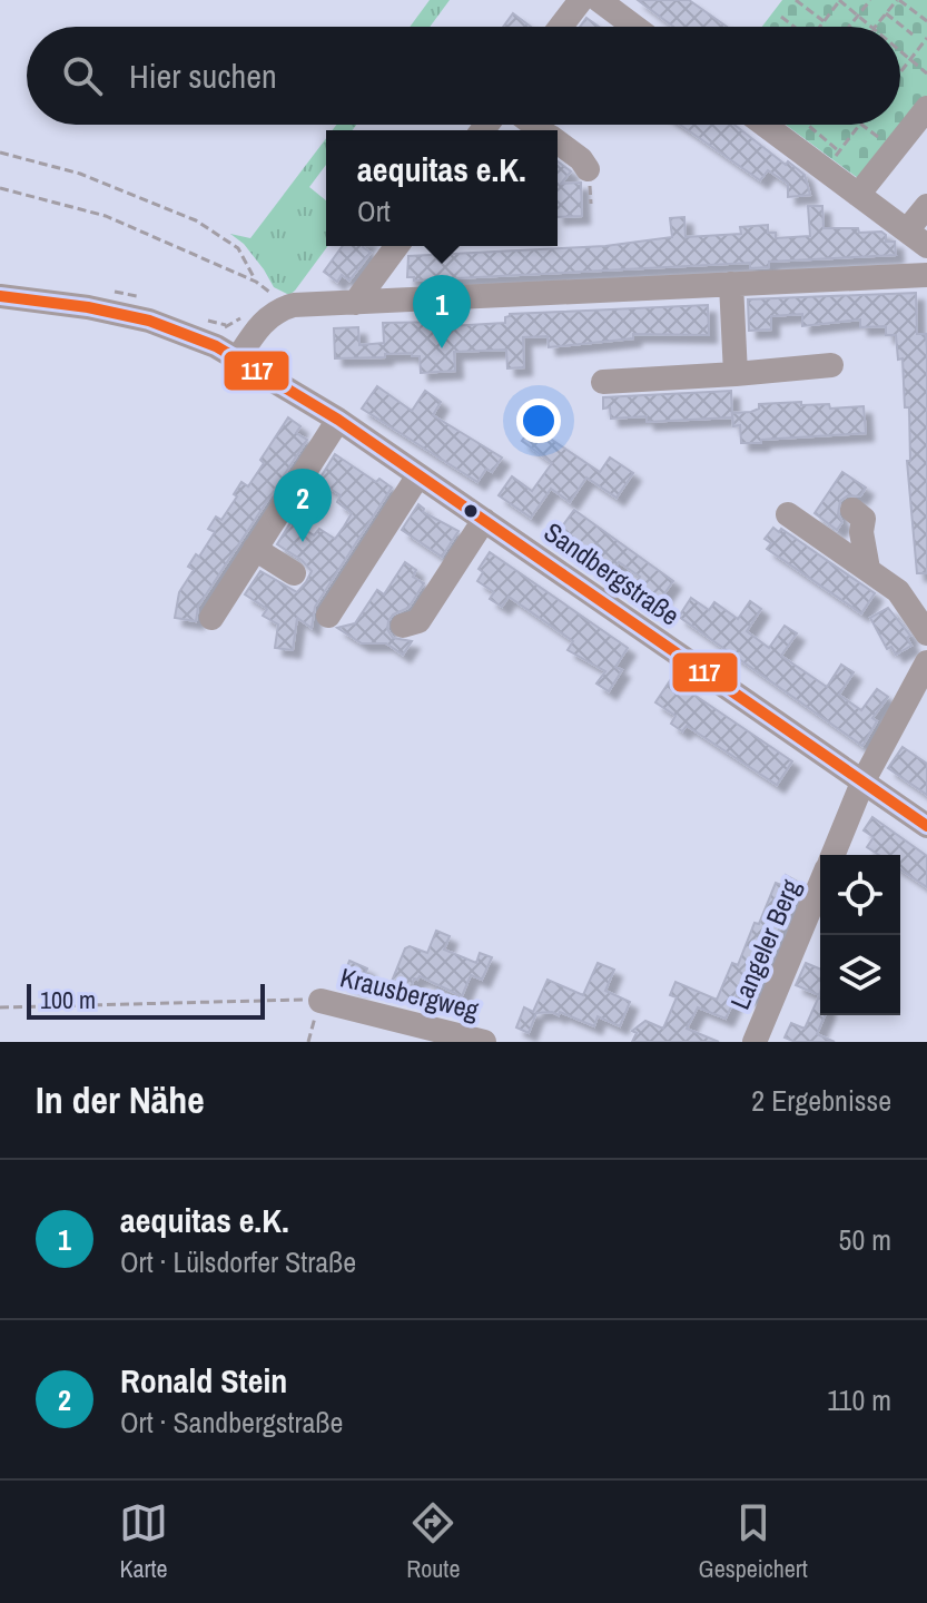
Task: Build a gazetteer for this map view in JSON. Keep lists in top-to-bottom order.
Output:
{
  "streets": {
    "street": ["Sandbergstraße", "Langeler Berg", "Krausbergweg"]
  },
  "crossings": [
    ["Sandbergstraße", "Langeler Berg"]
  ],
  "lines": ["transit line 117"],
  "scale_bar": "100 m",
  "page": {
    "search": "Hier suchen",
    "popup": ["aequitas e.K.", "Ort"],
    "pins": ["1", "2"],
    "scale": "100 m",
    "heading": ["In der Nähe", "2 Ergebnisse"],
    "list": [
      {
        "mark": "1",
        "name": "aequitas e.K.",
        "note": "Ort · Lülsdorfer Straße",
        "value": "50 m"
      },
      {
        "mark": "2",
        "name": "Ronald Stein",
        "note": "Ort · Sandbergstraße",
        "value": "110 m"
      }
    ],
    "nav": ["Karte", "Route", "Gespeichert"]
  }
}
